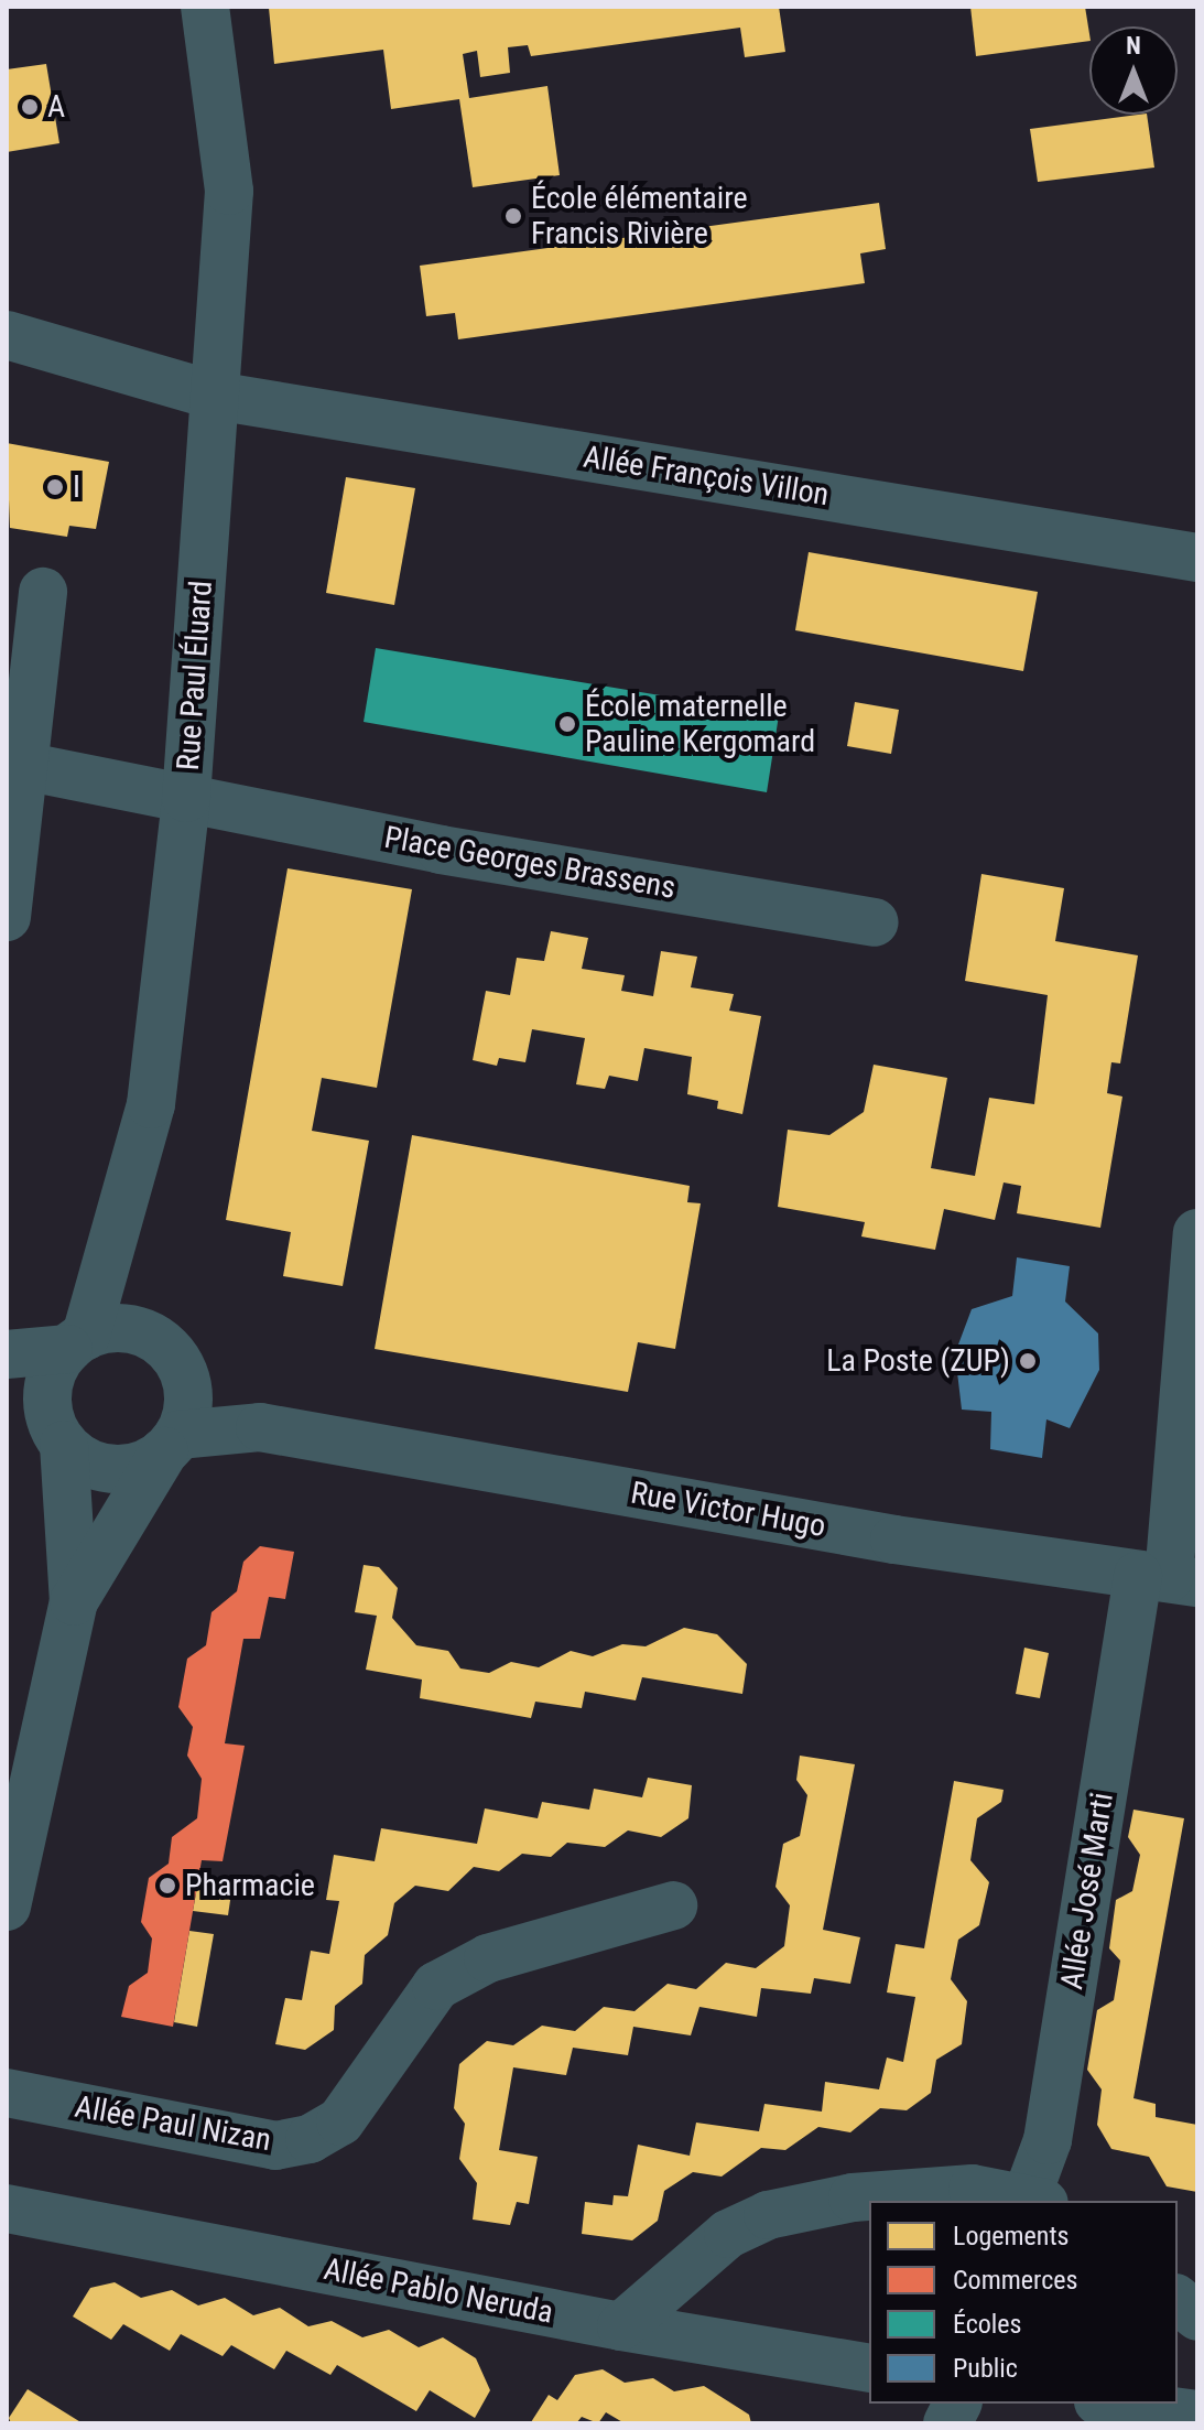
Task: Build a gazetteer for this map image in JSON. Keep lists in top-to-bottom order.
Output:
{
  "streets": {
    "street": [
      "Allée François Villon",
      "Rue Paul Éluard",
      "Place Georges Brassens",
      "Rue Victor Hugo",
      "Allée José Marti",
      "Allée Paul Nizan",
      "Allée Pablo Neruda"
    ]
  },
  "crossings": [
    ["Allée François Villon", "Rue Paul Éluard"],
    ["Rue Paul Éluard", "Place Georges Brassens"],
    ["Rue Paul Éluard", "Rue Victor Hugo"],
    ["Rue Victor Hugo", "Allée José Marti"]
  ],
  "places": [
    "A",
    "École élémentaire Francis Rivière",
    "I",
    "École maternelle Pauline Kergomard",
    "La Poste (ZUP)",
    "Pharmacie"
  ],
  "legend": [
    "Logements",
    "Commerces",
    "Écoles",
    "Public"
  ],
  "north": "top"
}
